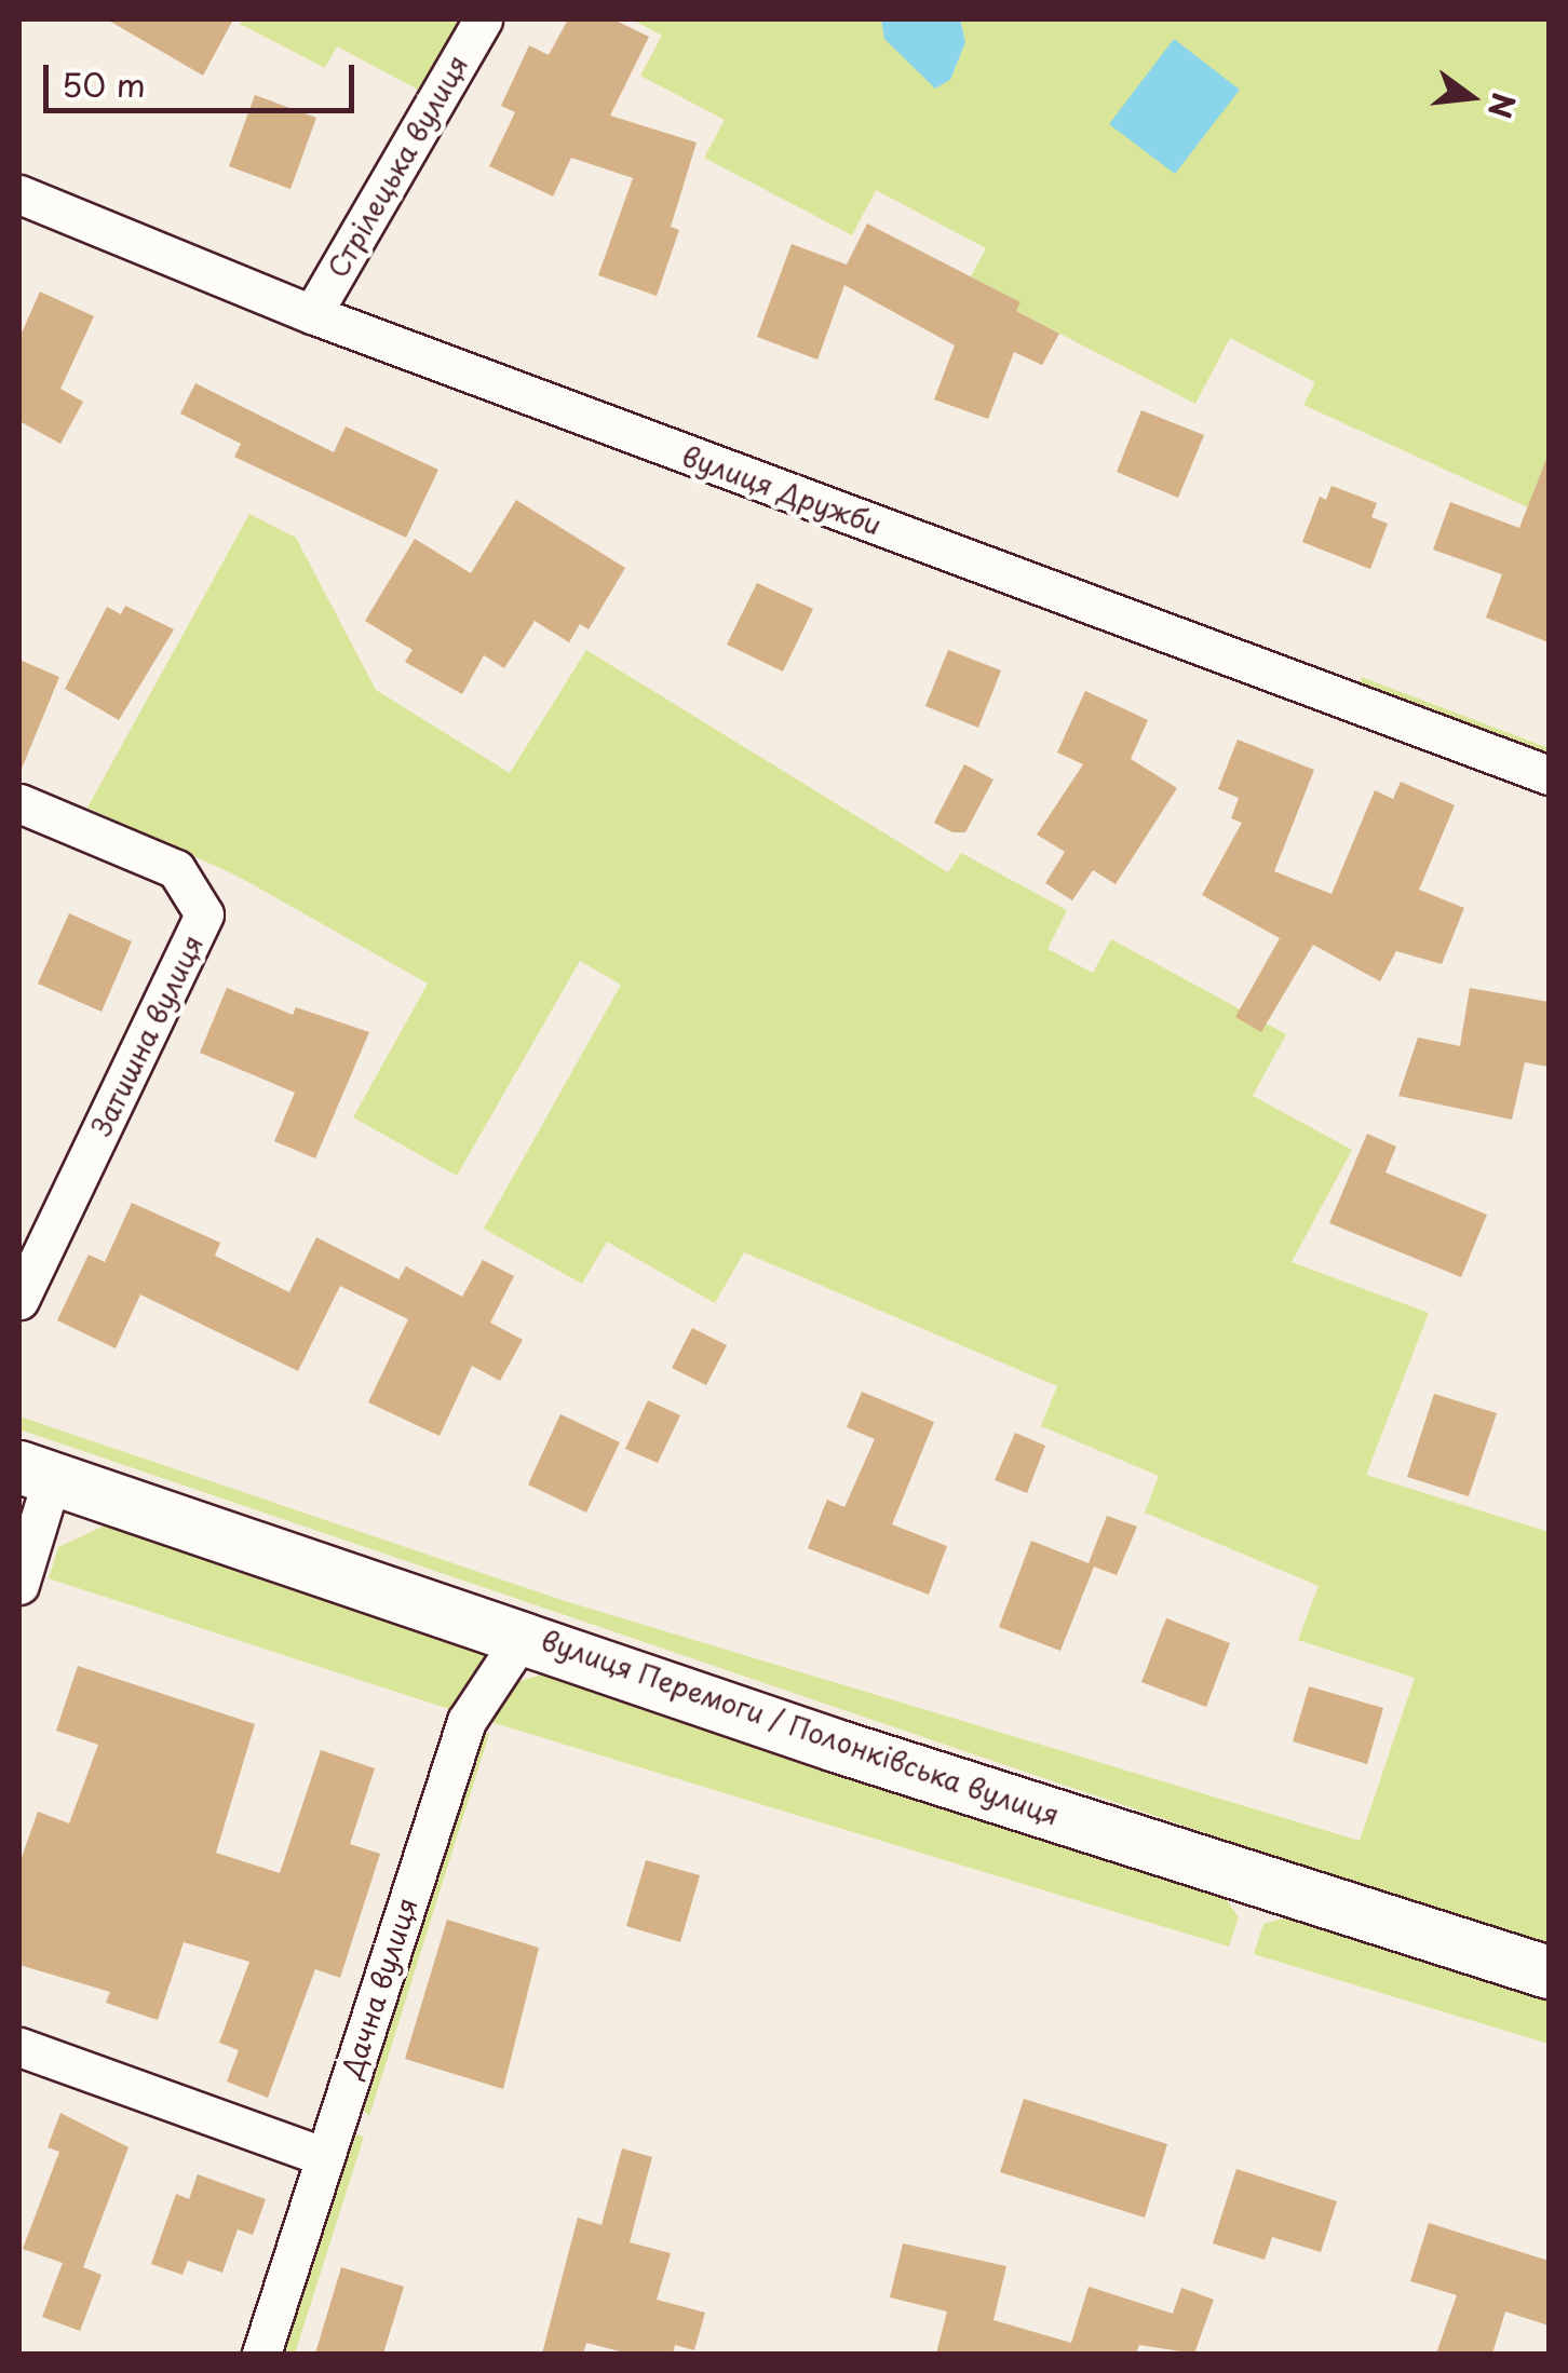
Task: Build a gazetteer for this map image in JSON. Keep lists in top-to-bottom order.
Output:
{
  "streets": {
    "main road": ["вулиця Перемоги / Полонківська вулиця"],
    "street": [
      "Стрілецька вулиця",
      "вулиця Дружби",
      "Затишна вулиця",
      "Дачна вулиця"
    ]
  },
  "crossings": [
    ["Стрілецька вулиця", "вулиця Дружби"],
    ["вулиця Перемоги / Полонківська вулиця", "Дачна вулиця"]
  ],
  "scale_bar": "50 m",
  "north": "right"
}
